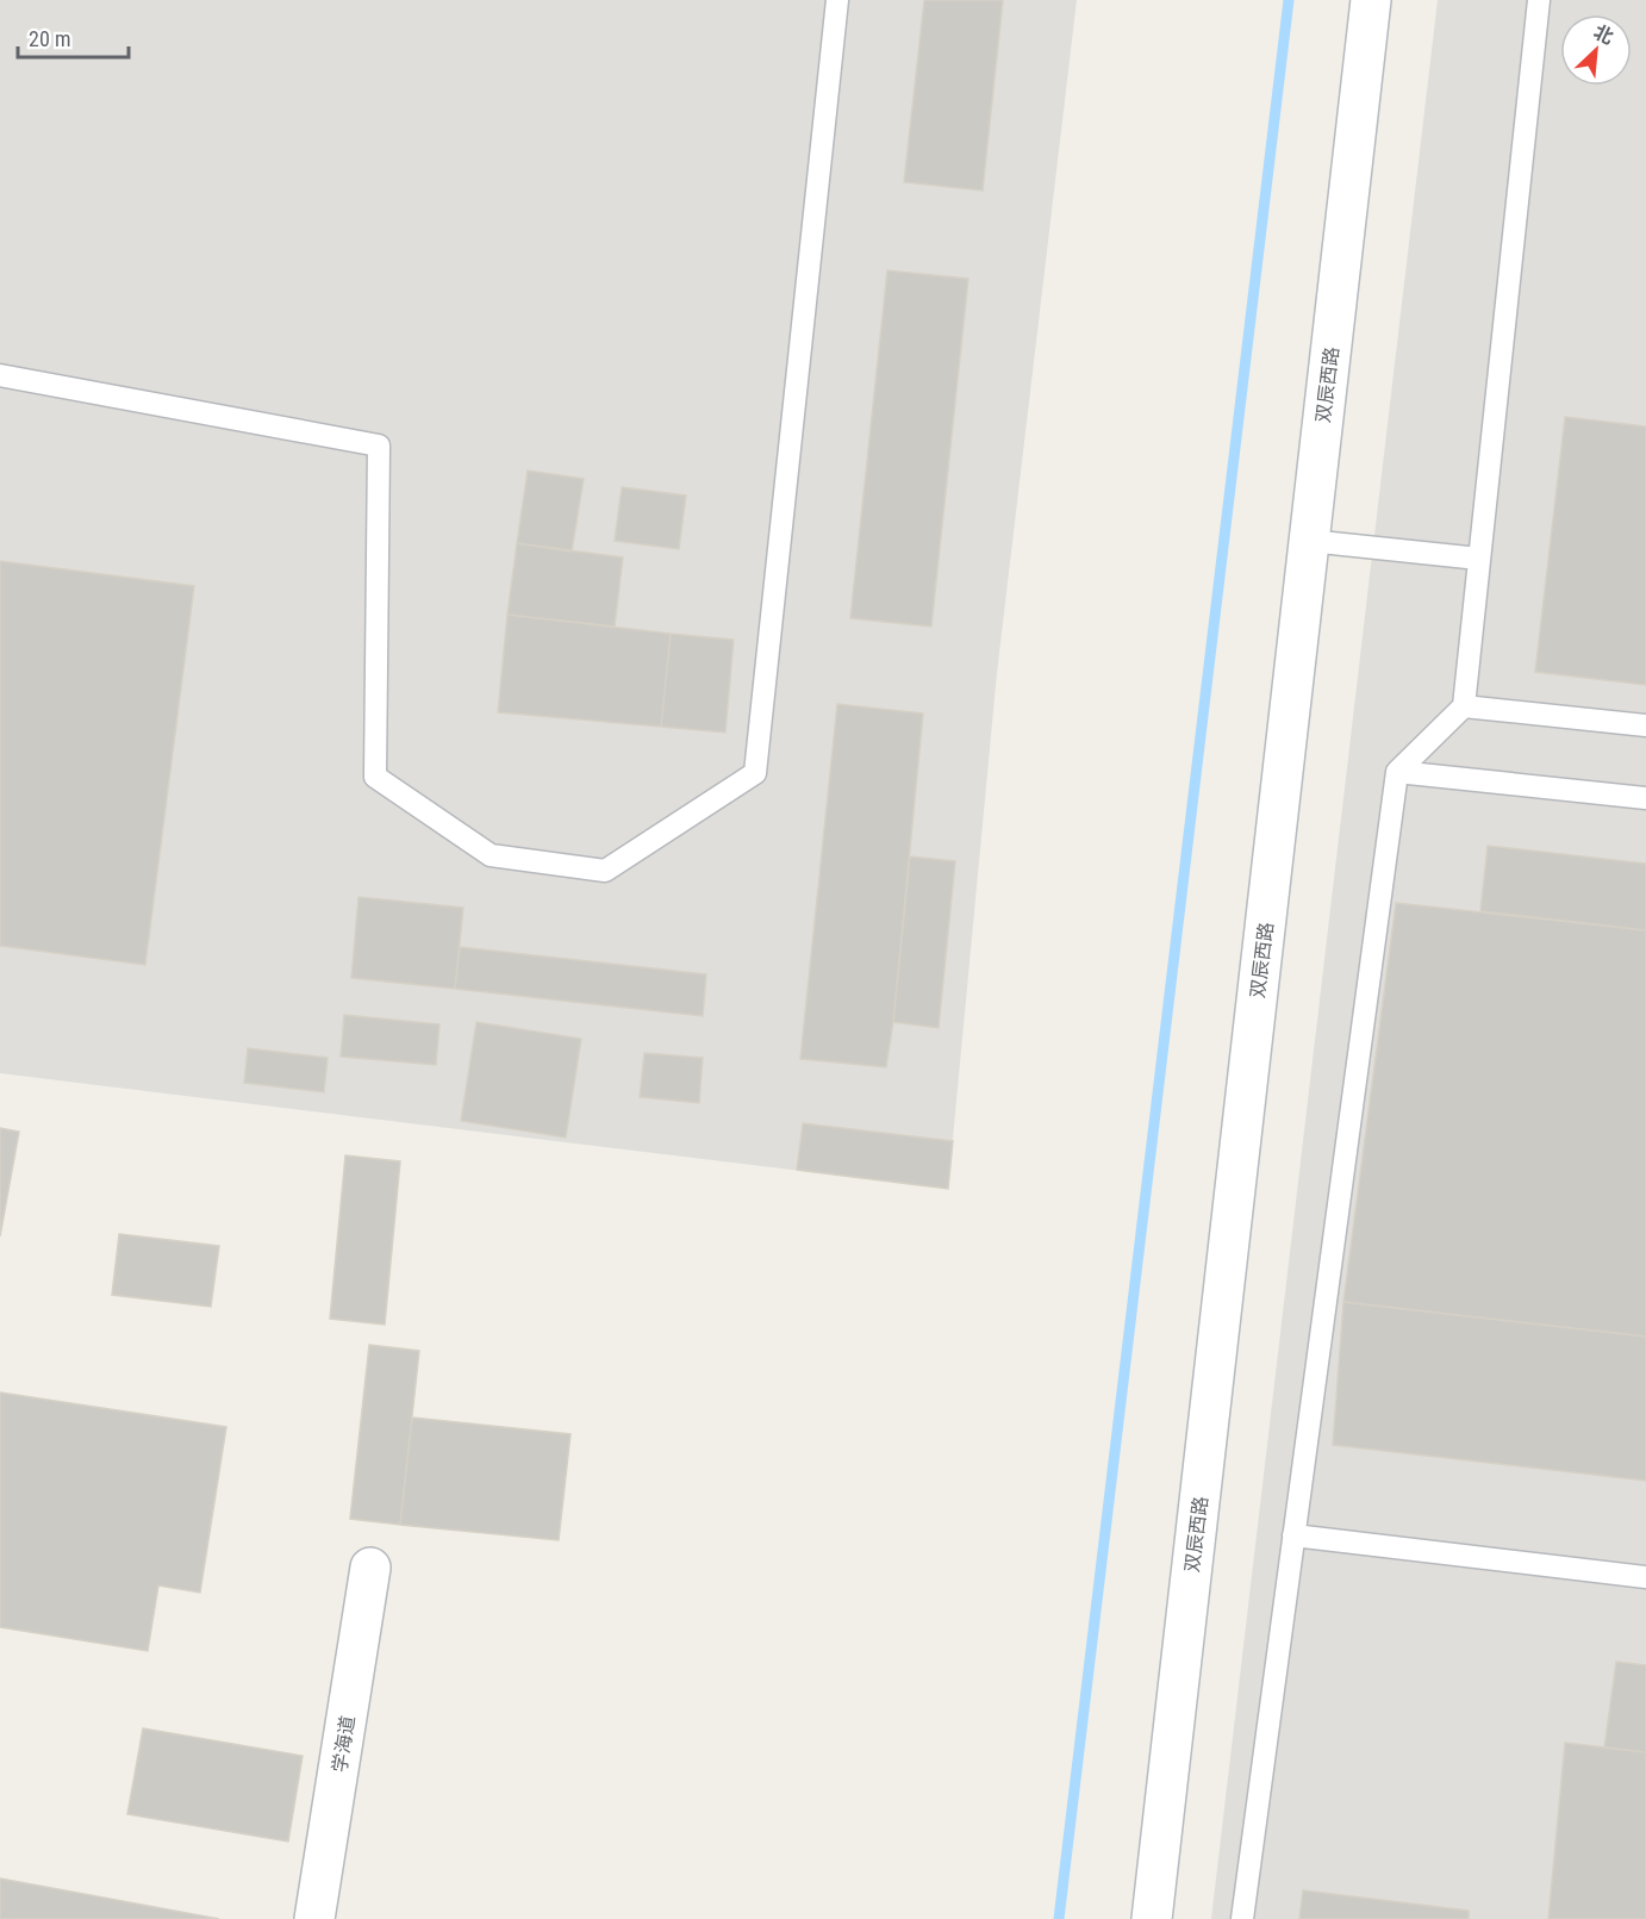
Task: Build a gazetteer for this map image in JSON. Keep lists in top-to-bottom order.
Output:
{
  "streets": {
    "main road": ["双辰西路", "学海道"]
  },
  "scale_bar": "20 m",
  "north": "top right"
}
